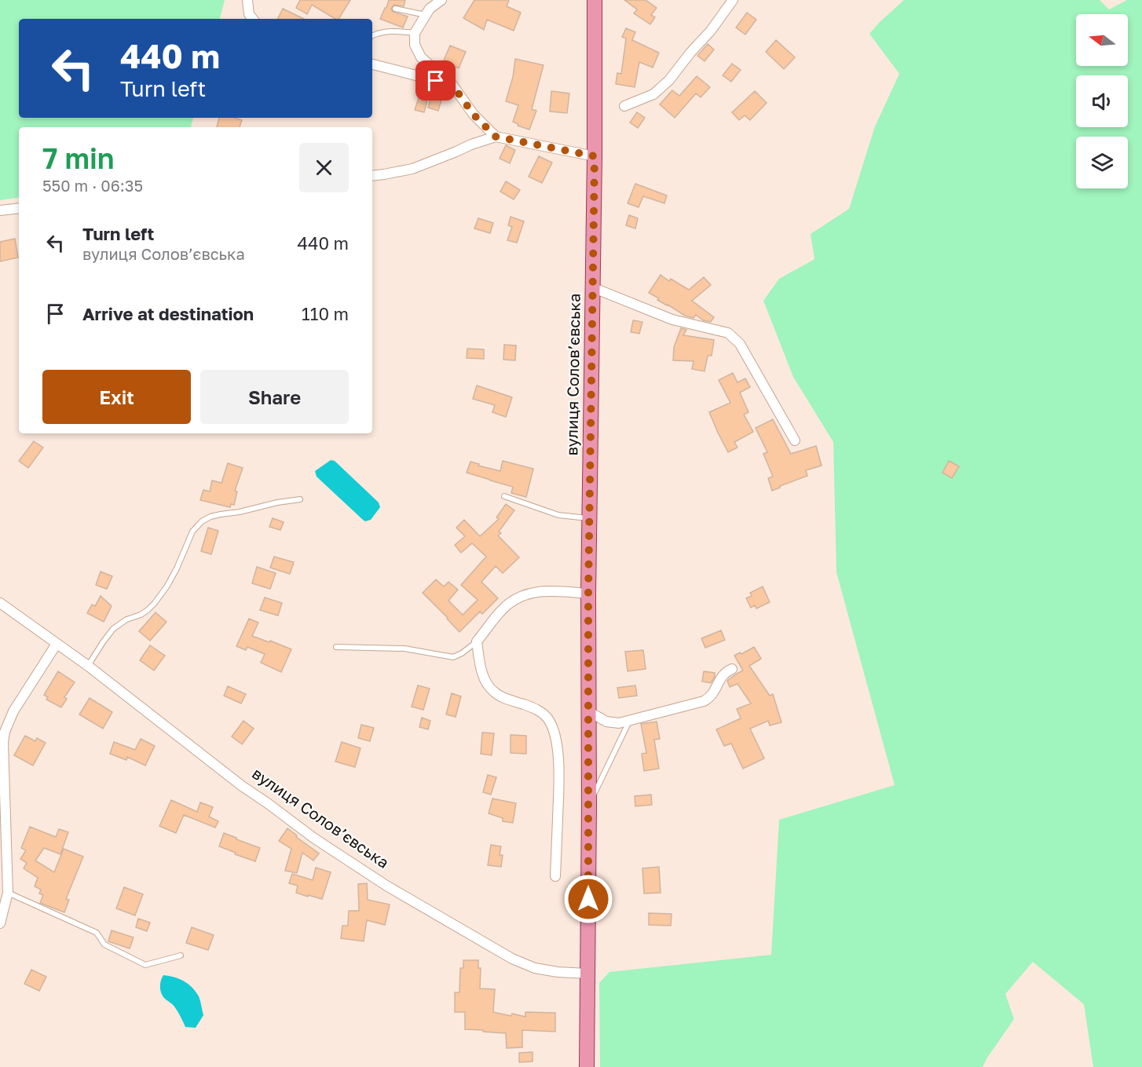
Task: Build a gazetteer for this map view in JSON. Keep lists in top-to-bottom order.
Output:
{
  "streets": {
    "main road": ["вулиця Соловʼєвська"]
  },
  "north": "left",
  "page": {
    "turn": ["440 m", "Turn left"],
    "heading": ["7 min", "550 m · 06:35"],
    "list": [
      {
        "name": "Turn left",
        "note": "вулиця Соловʼєвська",
        "value": "440 m"
      },
      {
        "name": "Arrive at destination",
        "value": "110 m"
      }
    ],
    "buttons": ["Exit", "Share"]
  }
}
